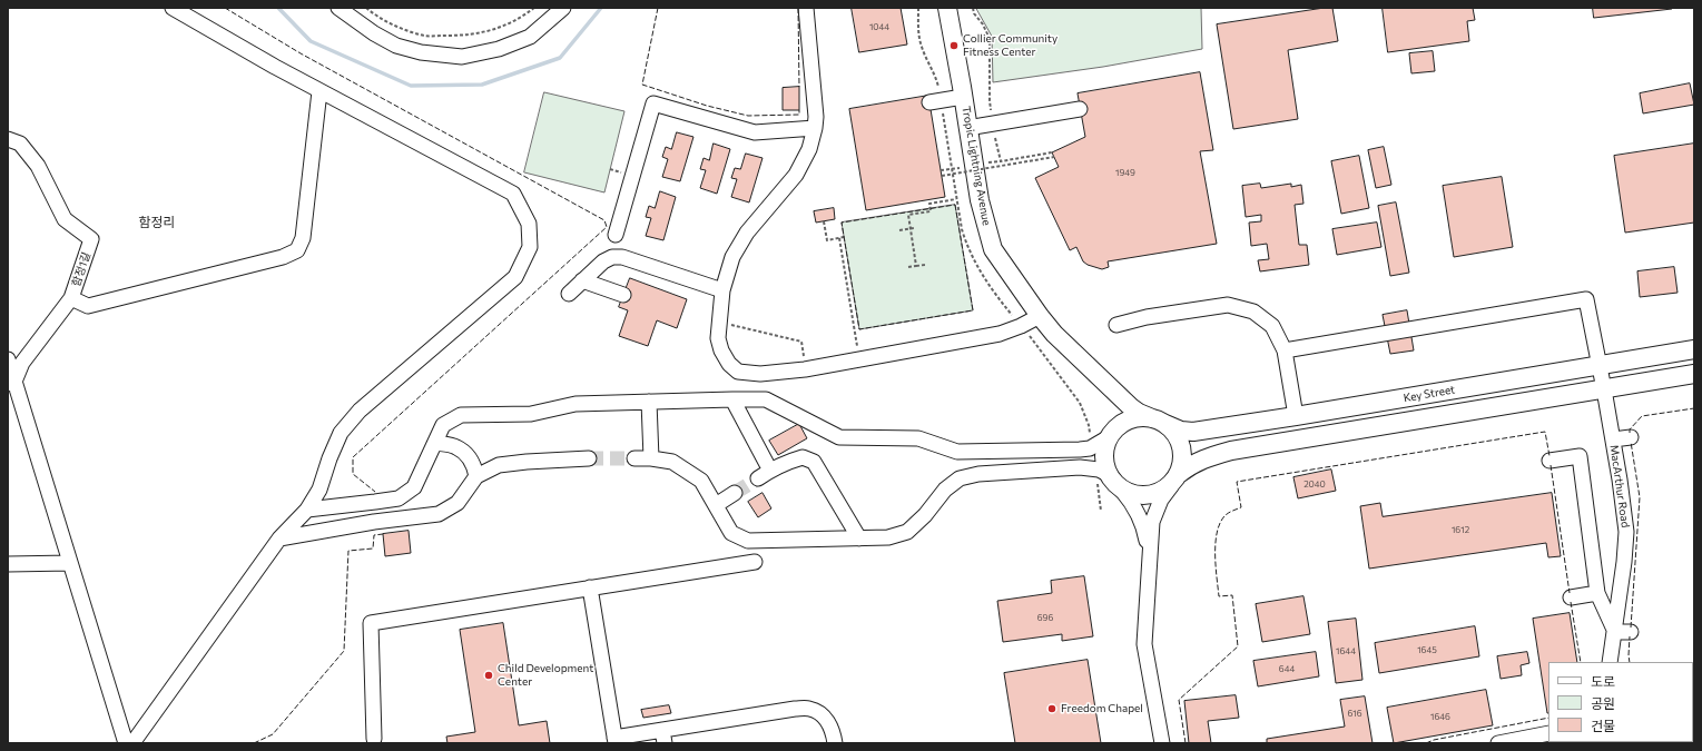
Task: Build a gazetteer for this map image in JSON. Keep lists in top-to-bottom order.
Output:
{
  "streets": {
    "main road": ["Tropic Lightning Avenue", "Key Street"],
    "street": ["함정1길", "MacArthur Road"]
  },
  "crossings": [
    ["Tropic Lightning Avenue", "Key Street"],
    ["Key Street", "MacArthur Road"]
  ],
  "districts": ["함정리"],
  "places": ["Collier Community Fitness Center", "Child Development Center", "Freedom Chapel"],
  "house_numbers": [
    "1044",
    "1949",
    "2040",
    "1612",
    "696",
    "1645",
    "1644",
    "644",
    "616",
    "1646"
  ],
  "legend": ["도로", "공원", "건물"]
}
